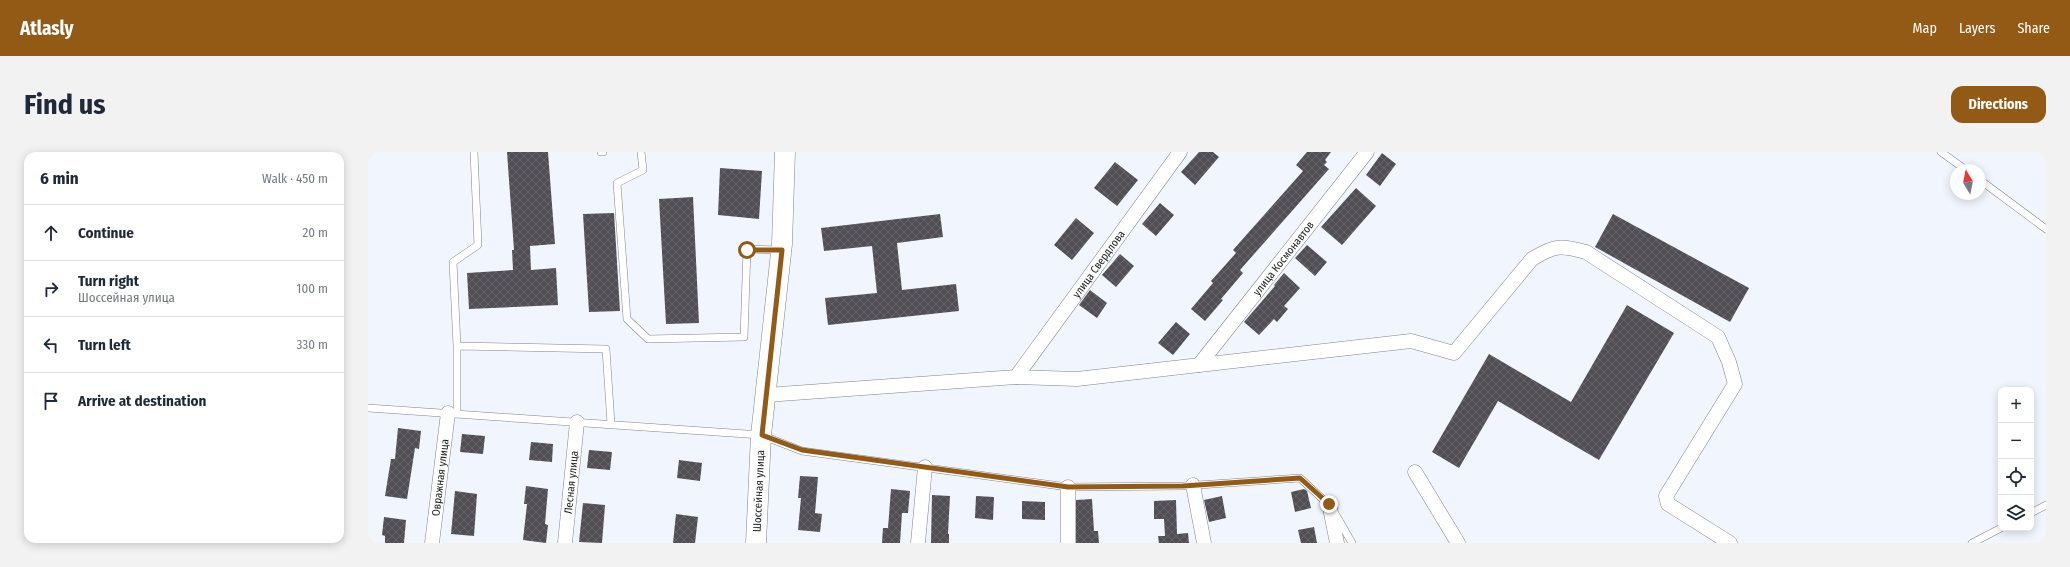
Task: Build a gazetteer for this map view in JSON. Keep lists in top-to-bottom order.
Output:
{
  "streets": {
    "street": [
      "улица Космонавтов",
      "улица Свердлова",
      "Овражная улица",
      "Лесная улица",
      "Шоссейная улица"
    ]
  },
  "north": "top",
  "page": {
    "header": "Atlasly",
    "nav": ["Map", "Layers", "Share"],
    "buttons": "Directions",
    "title": "Find us",
    "heading": ["6 min", "Walk · 450 m"],
    "list": [
      ["Continue", "20 m"],
      ["Turn right", "Шоссейная улица", "100 m"],
      ["Turn left", "330 m"],
      "Arrive at destination"
    ],
    "map_buttons": ["+", "−"]
  }
}
